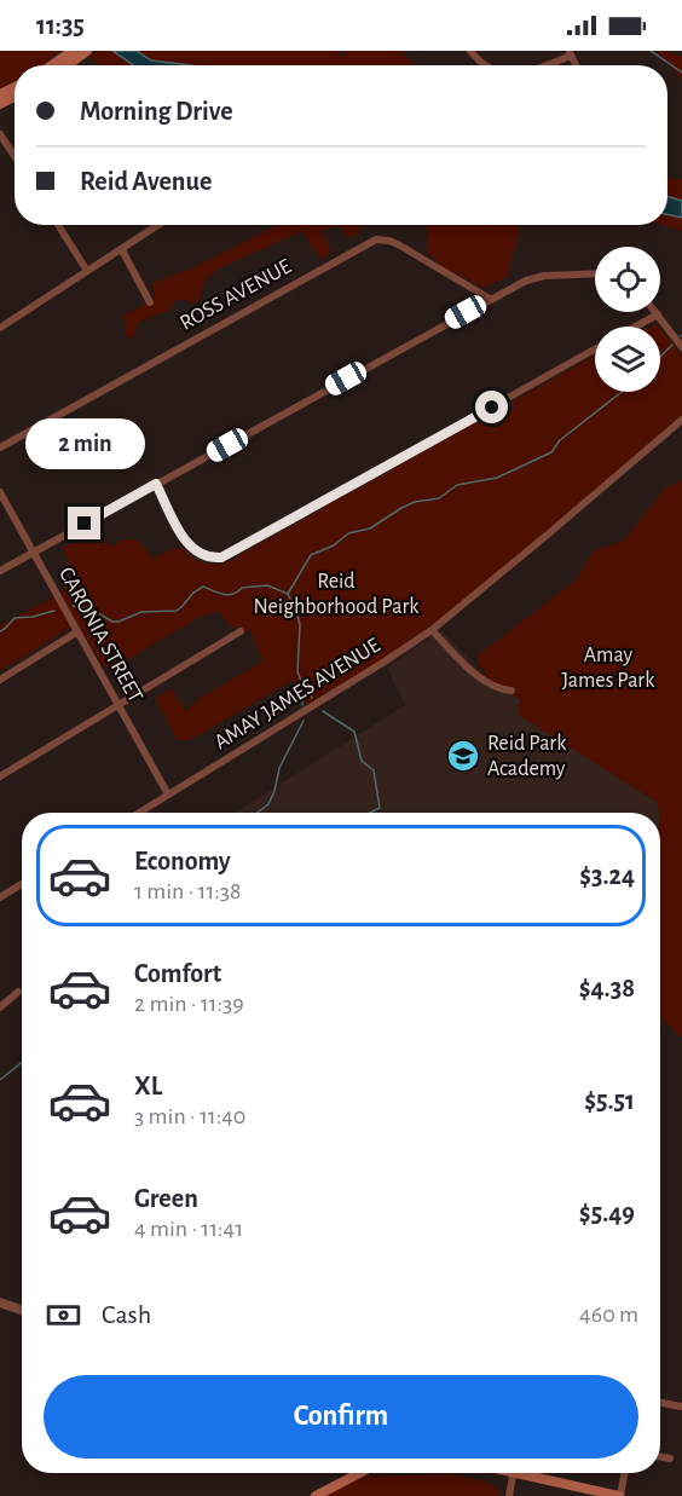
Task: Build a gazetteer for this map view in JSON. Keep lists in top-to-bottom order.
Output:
{
  "streets": {
    "street": ["ROSS AVENUE", "CARONIA STREET", "AMAY JAMES AVENUE"]
  },
  "crossings": [
    ["CARONIA STREET", "AMAY JAMES AVENUE"]
  ],
  "parks": ["Reid Neighborhood Park", "Amay James Park"],
  "places": {
    "school or university": ["Reid Park Academy"]
  },
  "page": {
    "status": "11:35",
    "banner": ["Morning Drive", "Reid Avenue"],
    "bubble": "2 min",
    "list": [
      {
        "name": "Economy",
        "note": "1 min · 11:38",
        "value": "$3.24"
      },
      {
        "name": "Comfort",
        "note": "2 min · 11:39",
        "value": "$4.38"
      },
      {
        "name": "XL",
        "note": "3 min · 11:40",
        "value": "$5.51"
      },
      {
        "name": "Green",
        "note": "4 min · 11:41",
        "value": "$5.49"
      }
    ],
    "pay": ["Cash", "460 m"],
    "buttons": "Confirm"
  }
}
